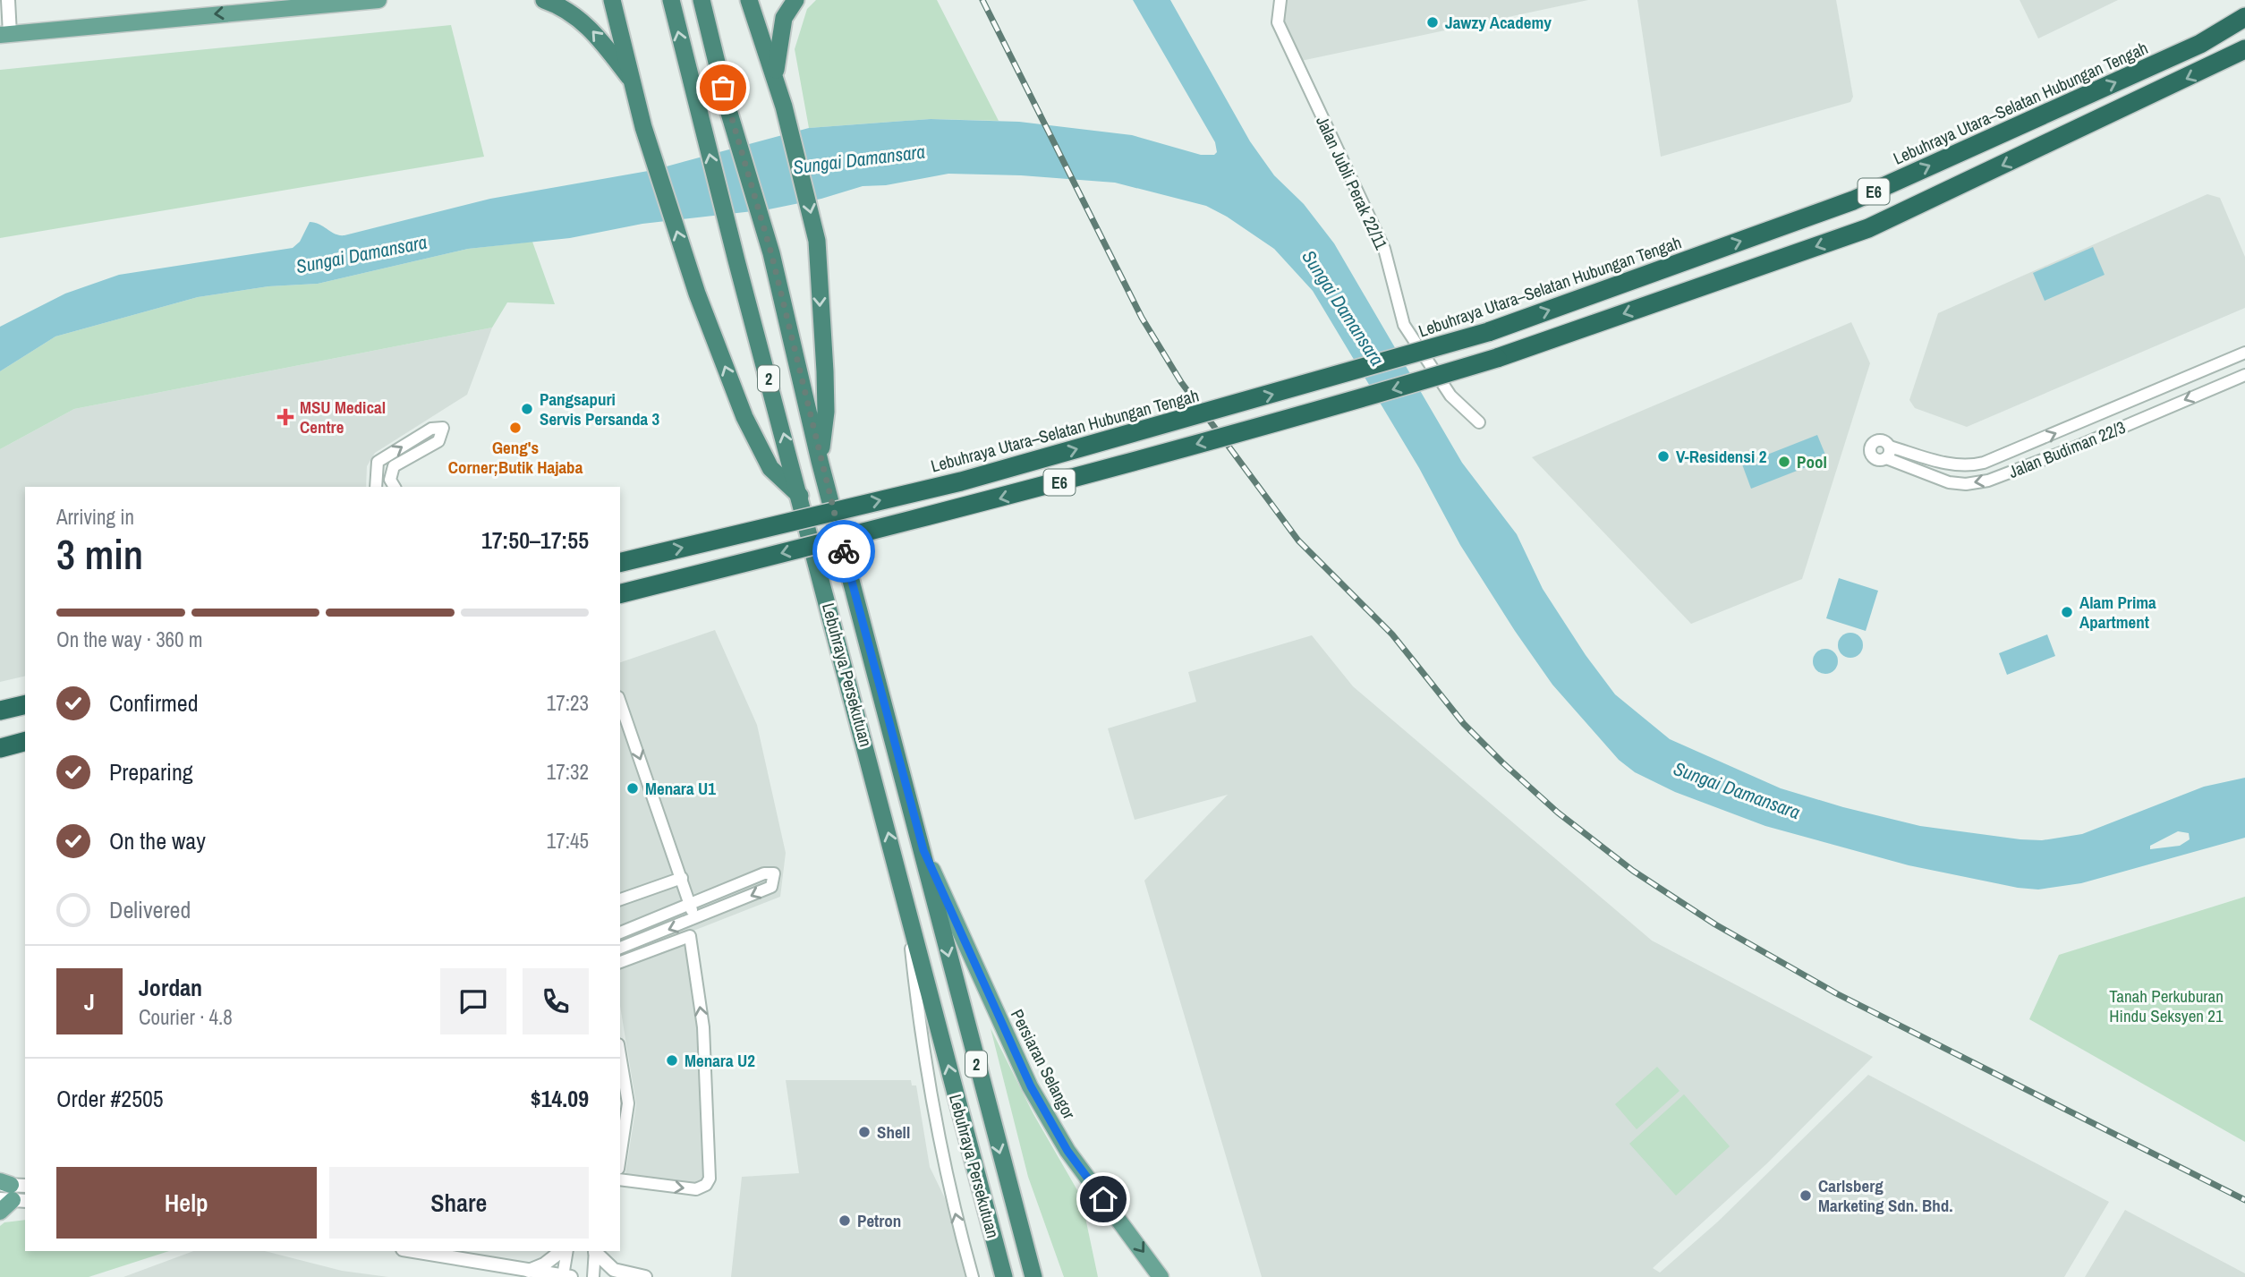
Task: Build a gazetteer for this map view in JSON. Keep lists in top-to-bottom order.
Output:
{
  "streets": {
    "highway": [
      "Lebuhraya Utara–Selatan Hubungan Tengah",
      "E6",
      "2",
      "Lebuhraya Persekutuan"
    ],
    "main road": ["Persiaran Selangor"],
    "street": ["Jalan Jubli Perak 22/11", "Jalan Budiman 22/3"]
  },
  "crossings": [
    ["Lebuhraya Persekutuan", "Persiaran Selangor"]
  ],
  "one_way": ["Persiaran Selangor"],
  "water": ["Sungai Damansara"],
  "parks": ["Tanah Perkuburan Hindu Seksyen 21"],
  "places": {
    "other": [
      "Jawzy Academy",
      "Pangsapuri Servis Persanda 3",
      "Geng's Corner;Butik Hajaba",
      "V-Residensi 2",
      "Pool",
      "Alam Prima Apartment",
      "Menara U1",
      "Menara U2",
      "Shell",
      "Carlsberg Marketing Sdn. Bhd.",
      "Petron"
    ],
    "health": ["MSU Medical Centre"]
  },
  "page": {
    "heading": ["3 min", "Arriving in", "17:50–17:55"],
    "panel": [
      "Jordan",
      "Courier · 4.8",
      "Order #2505",
      "$14.09"
    ],
    "bar": "On the way · 360 m",
    "list": [
      ["Confirmed", "17:23"],
      ["Preparing", "17:32"],
      ["On the way", "17:45"],
      "Delivered"
    ],
    "round": "J",
    "buttons": ["Help", "Share"]
  }
}
